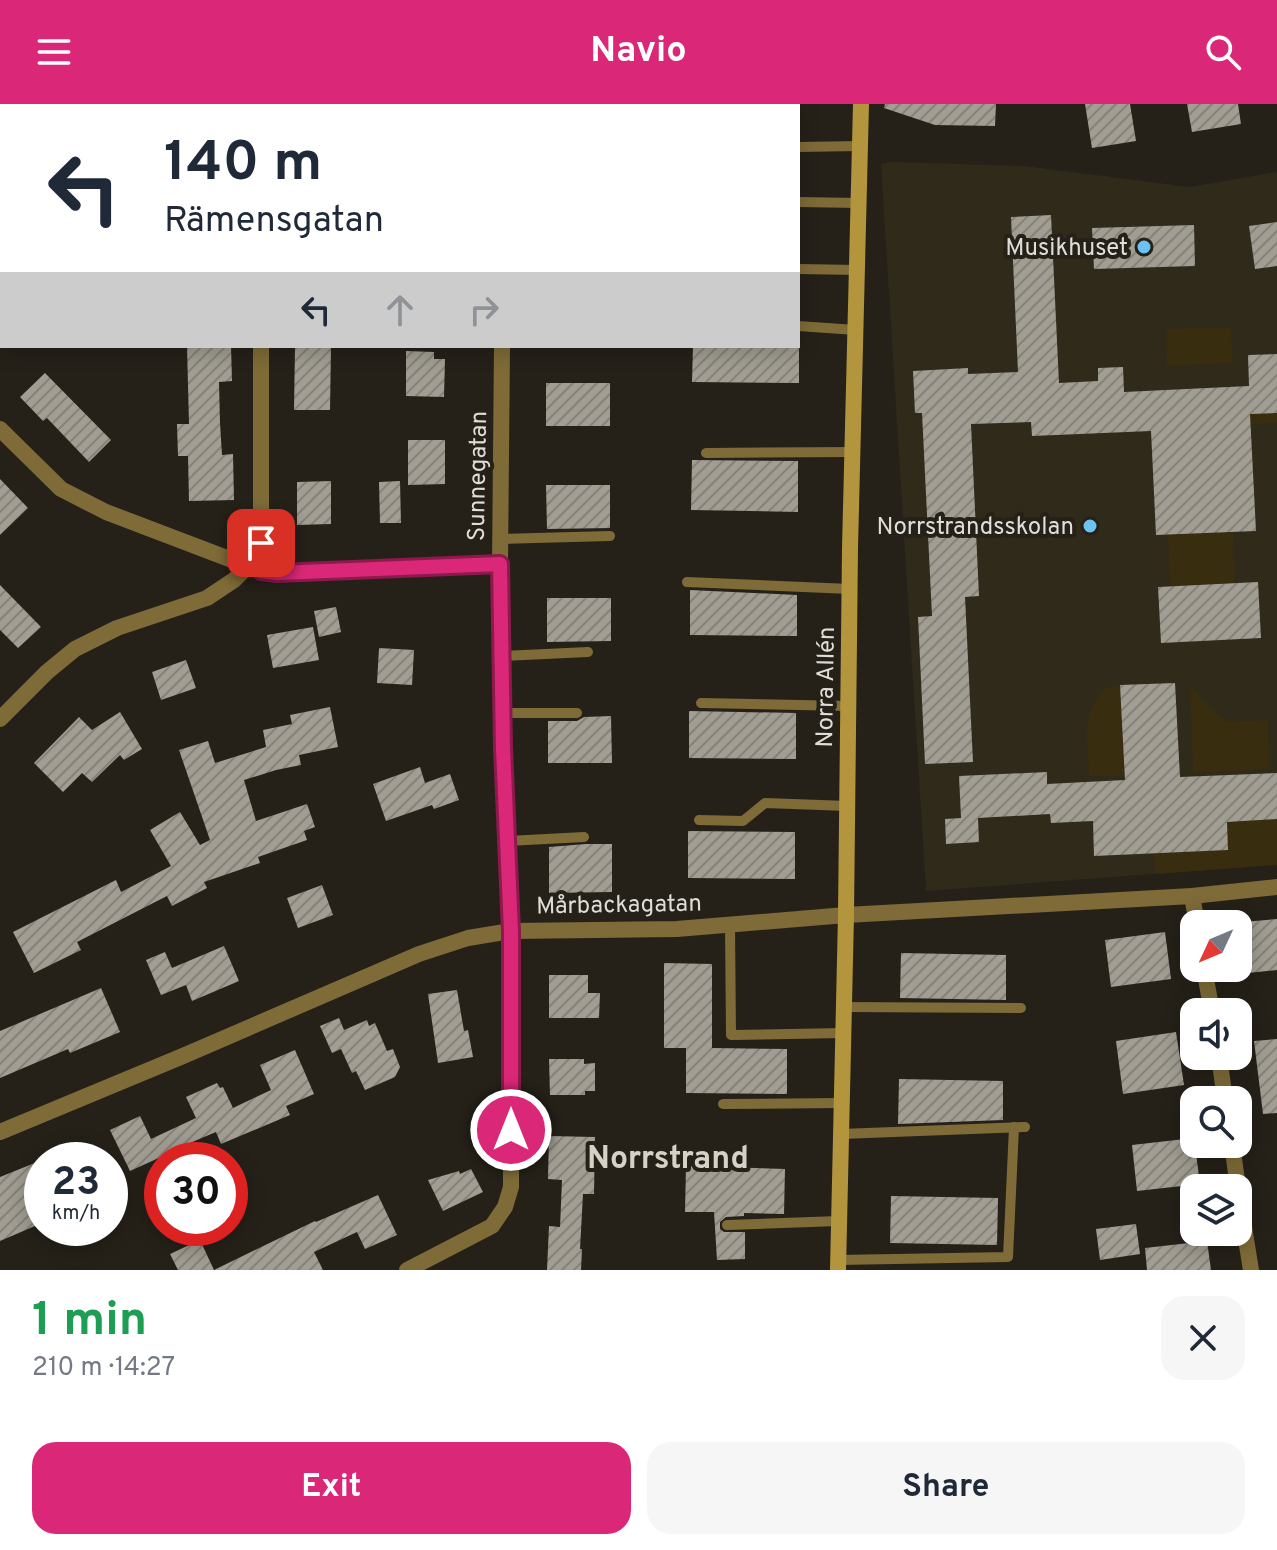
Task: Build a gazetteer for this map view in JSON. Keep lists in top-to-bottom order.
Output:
{
  "streets": {
    "street": ["Sunnegatan", "Norra Allén", "Mårbackagatan"]
  },
  "crossings": [
    ["Sunnegatan", "Mårbackagatan"],
    ["Norra Allén", "Mårbackagatan"]
  ],
  "districts": ["Norrstrand"],
  "places": ["Musikhuset", "Norrstrandsskolan"],
  "north": "bottom left",
  "page": {
    "header": "Navio",
    "turn": ["140 m", "Rämensgatan"],
    "speed": "23 km/h",
    "limit": "30",
    "heading": ["1 min", "210 m · 14:27"],
    "buttons": ["Exit", "Share"]
  }
}
